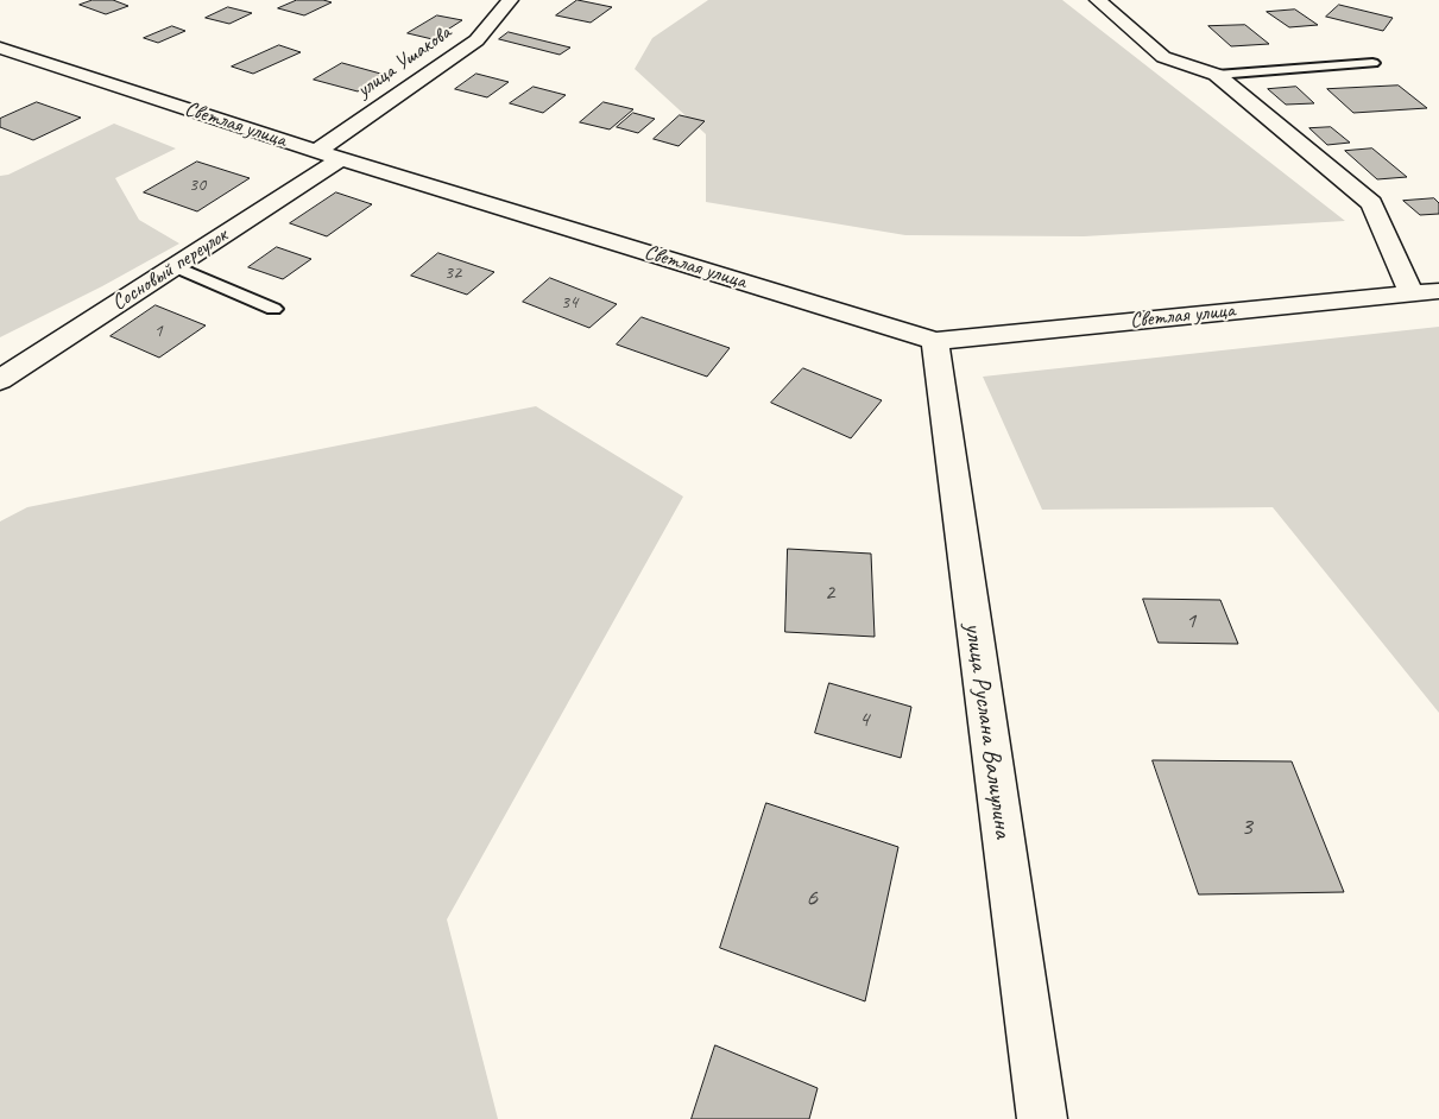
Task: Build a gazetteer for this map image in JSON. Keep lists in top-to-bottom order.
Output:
{
  "streets": {
    "street": [
      "улица Ушакова",
      "Светлая улица",
      "Сосновый переулок",
      "улица Руслана Валиулина"
    ]
  },
  "crossings": [
    ["улица Ушакова", "Светлая улица"],
    ["Светлая улица", "Сосновый переулок"],
    ["Светлая улица", "улица Руслана Валиулина"]
  ],
  "house_numbers": [
    "30",
    "32",
    "34",
    "1",
    "2",
    "1",
    "4",
    "3",
    "6"
  ]
}
